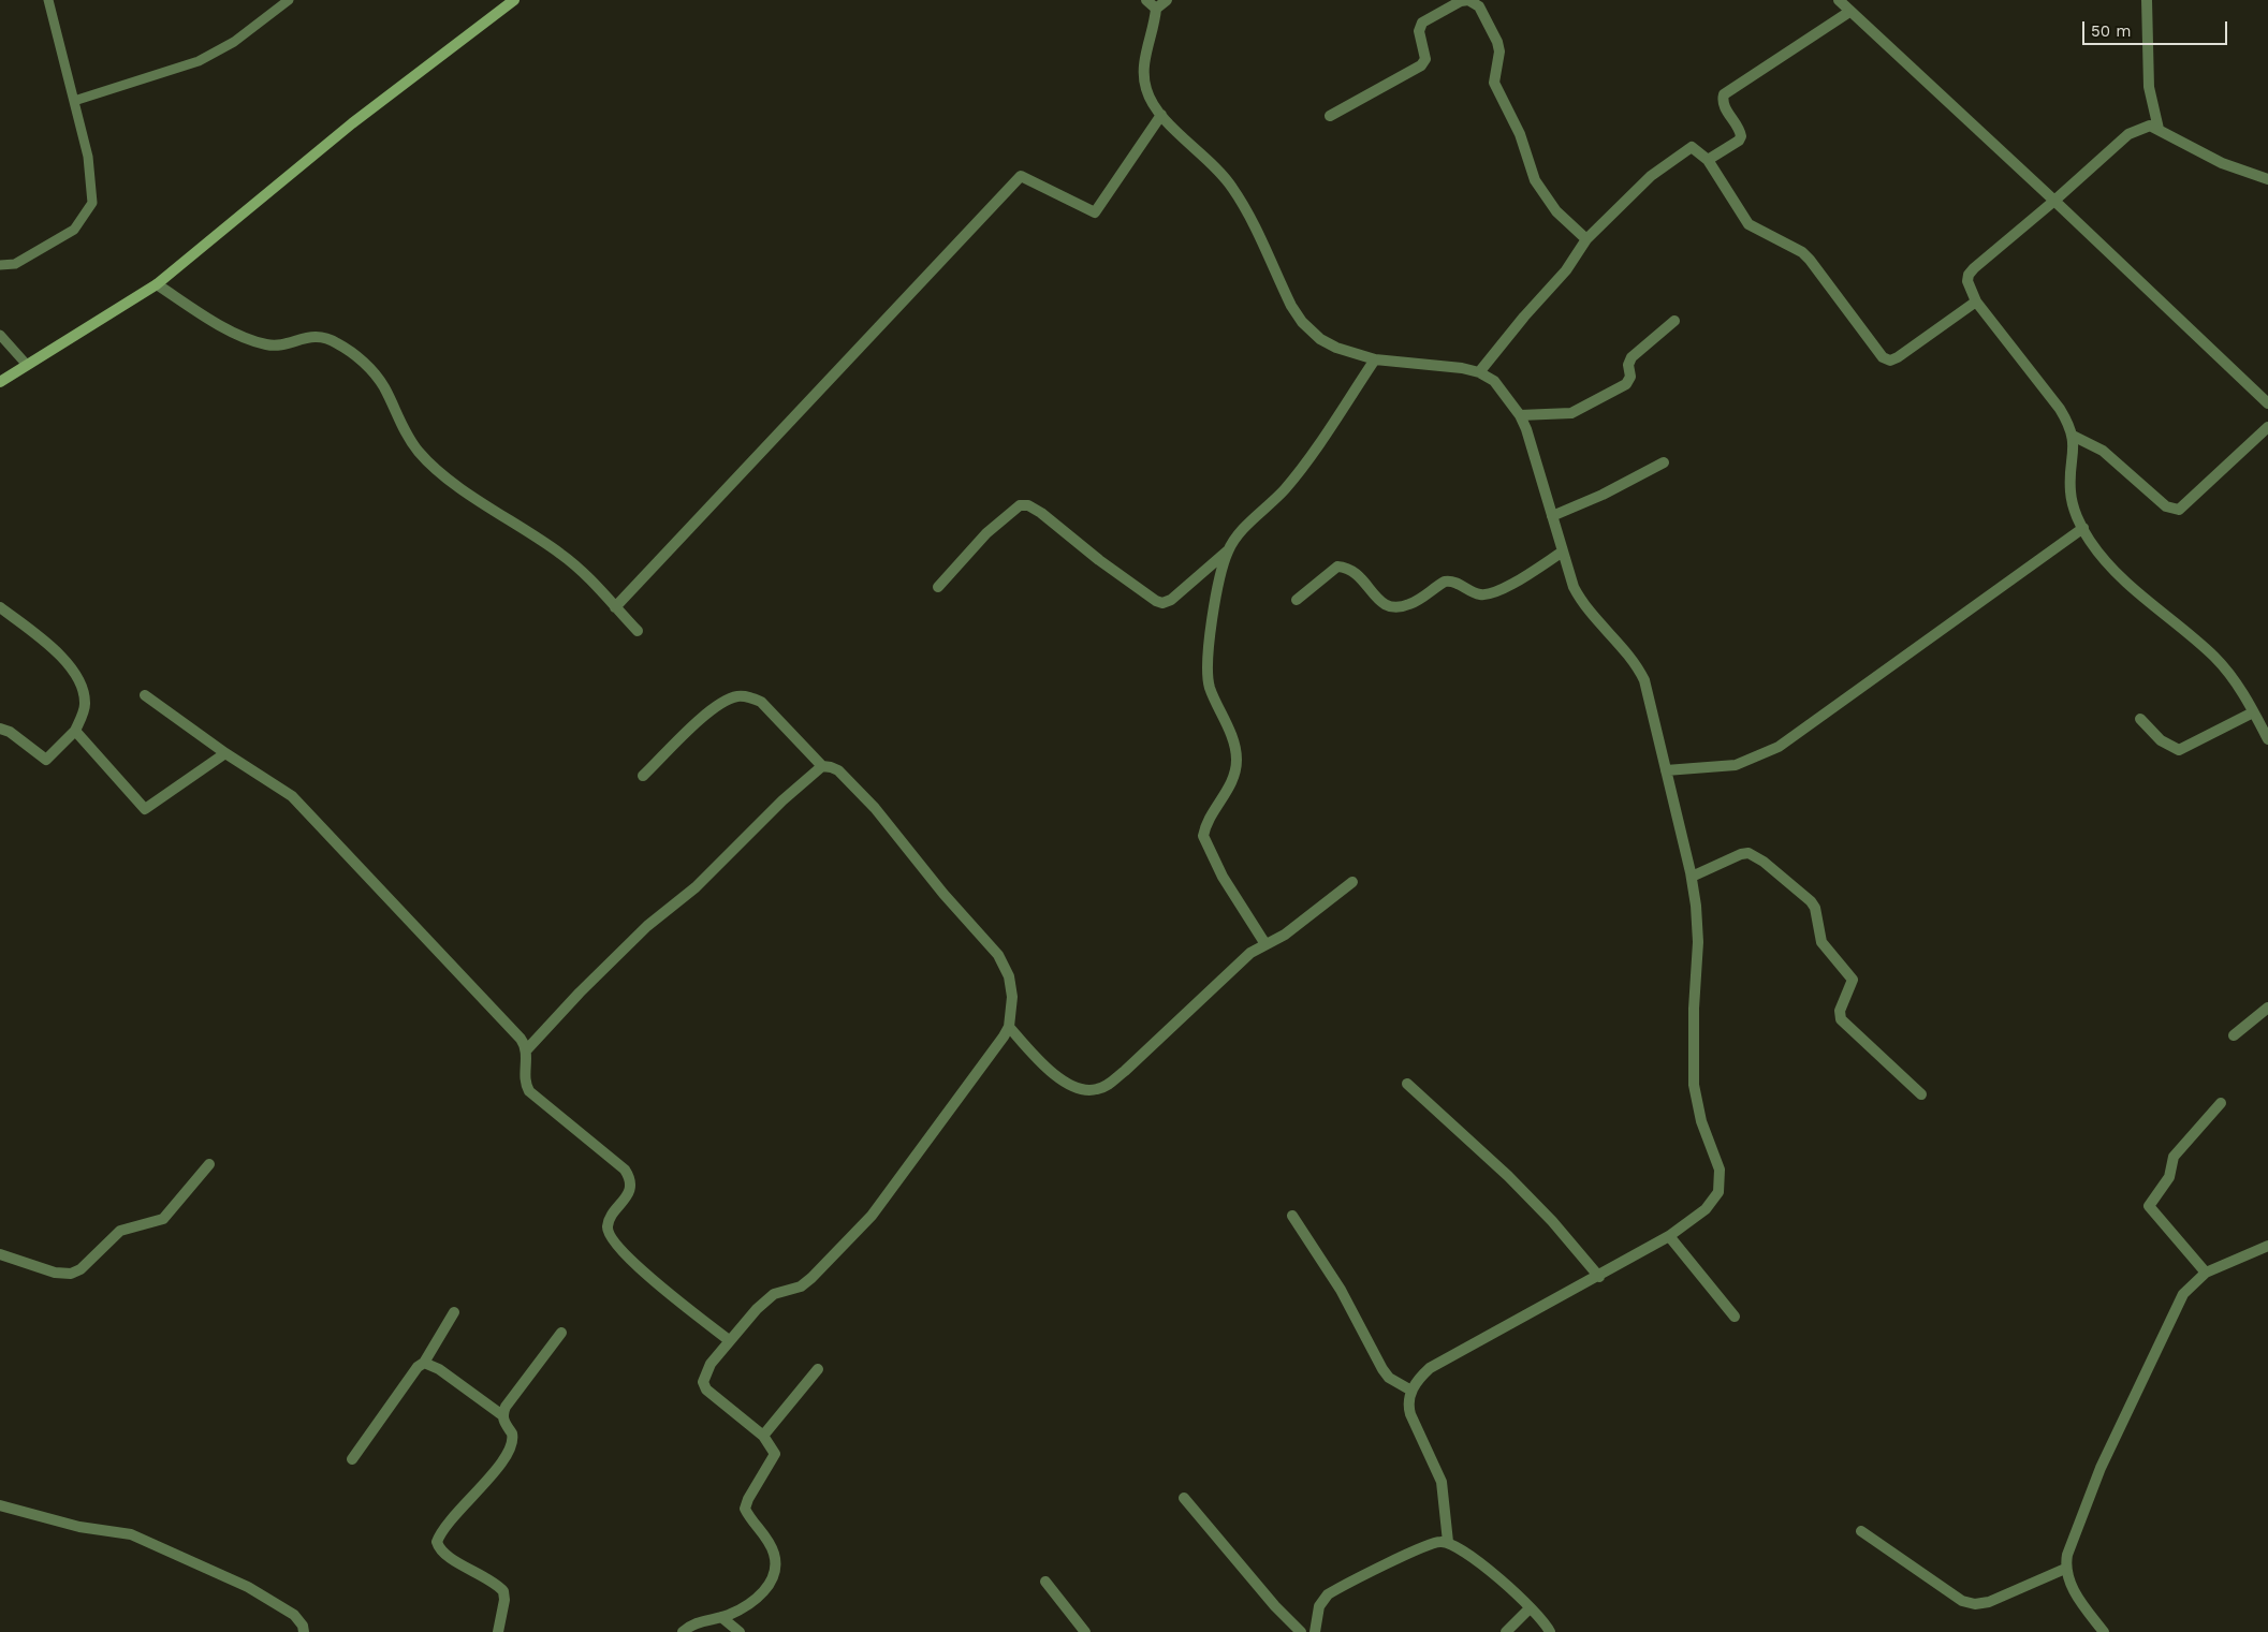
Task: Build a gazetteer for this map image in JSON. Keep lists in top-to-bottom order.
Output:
{
  "scale_bar": "50 m"
}
